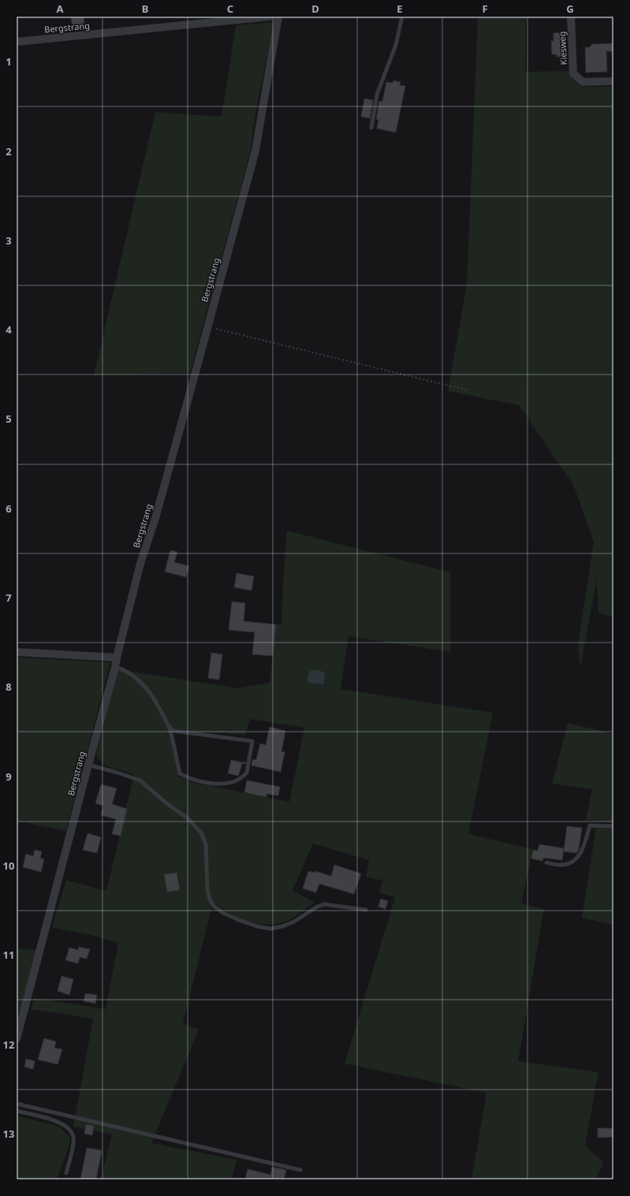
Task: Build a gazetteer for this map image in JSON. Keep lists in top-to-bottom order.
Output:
{
  "streets": {
    "street": ["Bergstrang", "Kiesweg"]
  },
  "grid": {
    "columns": [
      "A",
      "B",
      "C",
      "D",
      "E",
      "F",
      "G"
    ],
    "rows": [
      "1",
      "2",
      "3",
      "4",
      "5",
      "6",
      "7",
      "8",
      "9",
      "10",
      "11",
      "12",
      "13"
    ]
  }
}
